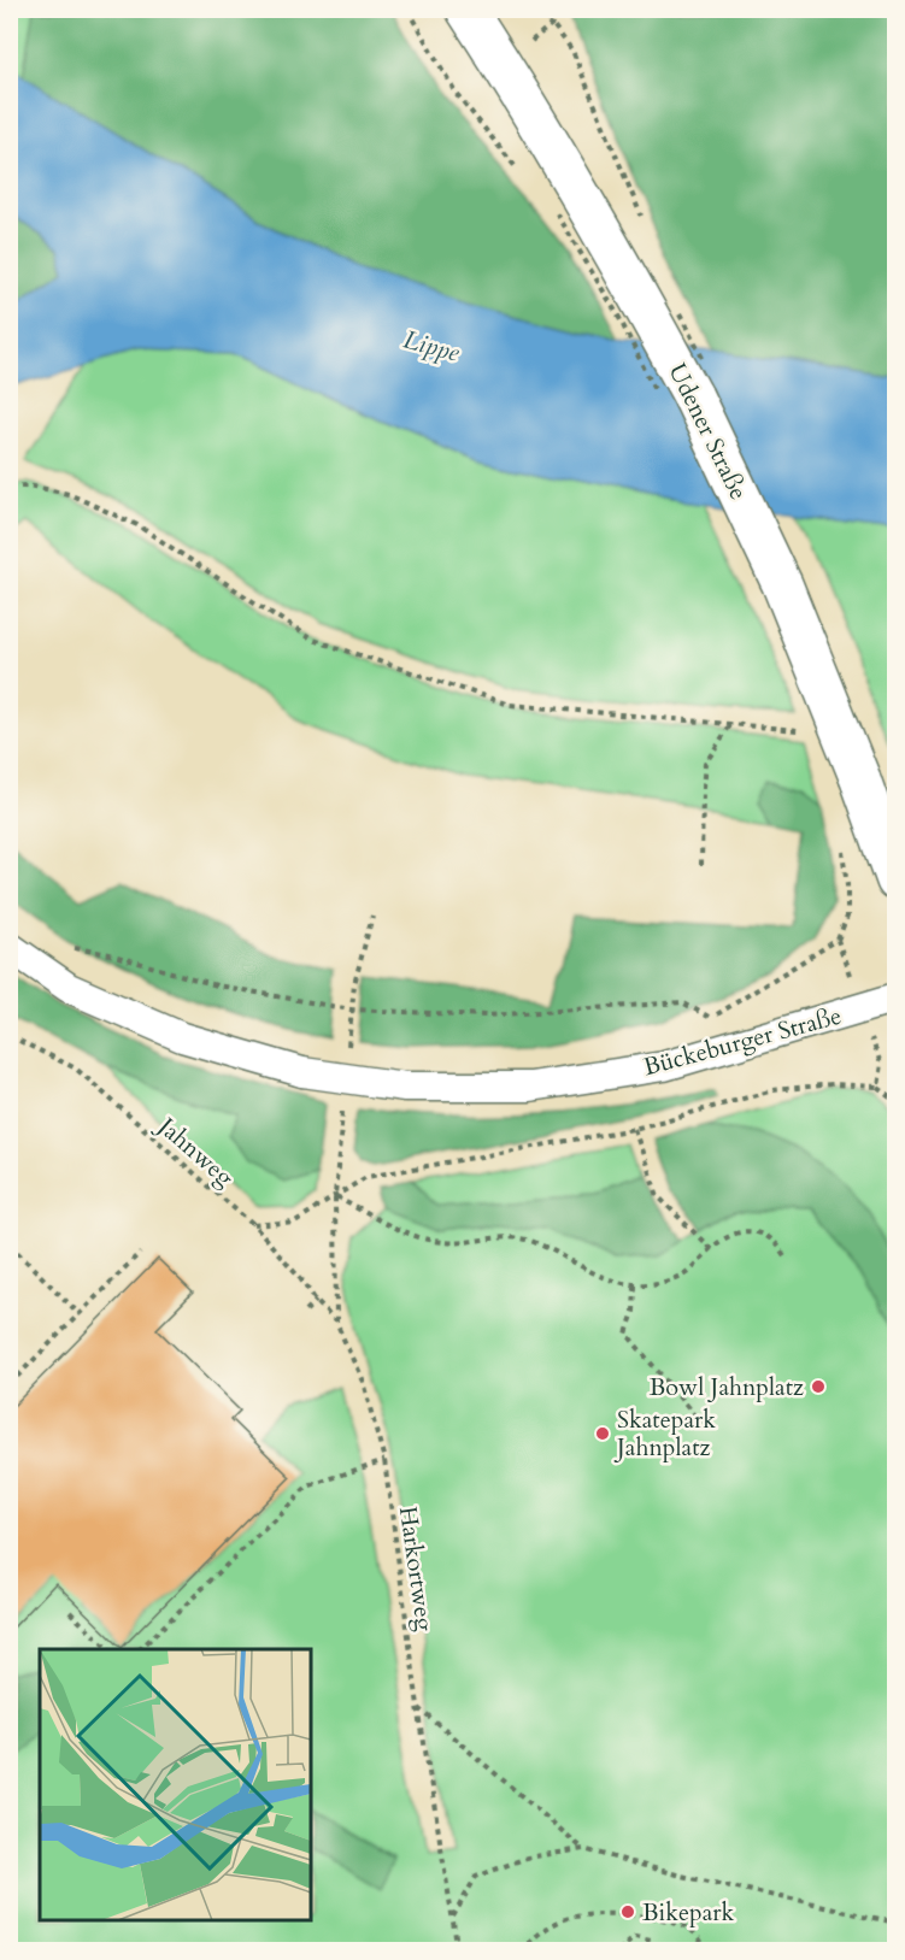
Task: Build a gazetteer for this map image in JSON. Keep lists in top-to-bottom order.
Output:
{
  "streets": {
    "main road": ["Udener Straße"],
    "street": ["Bückeburger Straße"],
    "path": ["Jahnweg", "Harkortweg"]
  },
  "crossings": [
    ["Jahnweg", "Harkortweg"]
  ],
  "water": ["Lippe"],
  "places": ["Bowl Jahnplatz", "Skatepark Jahnplatz", "Bikepark"]
}
